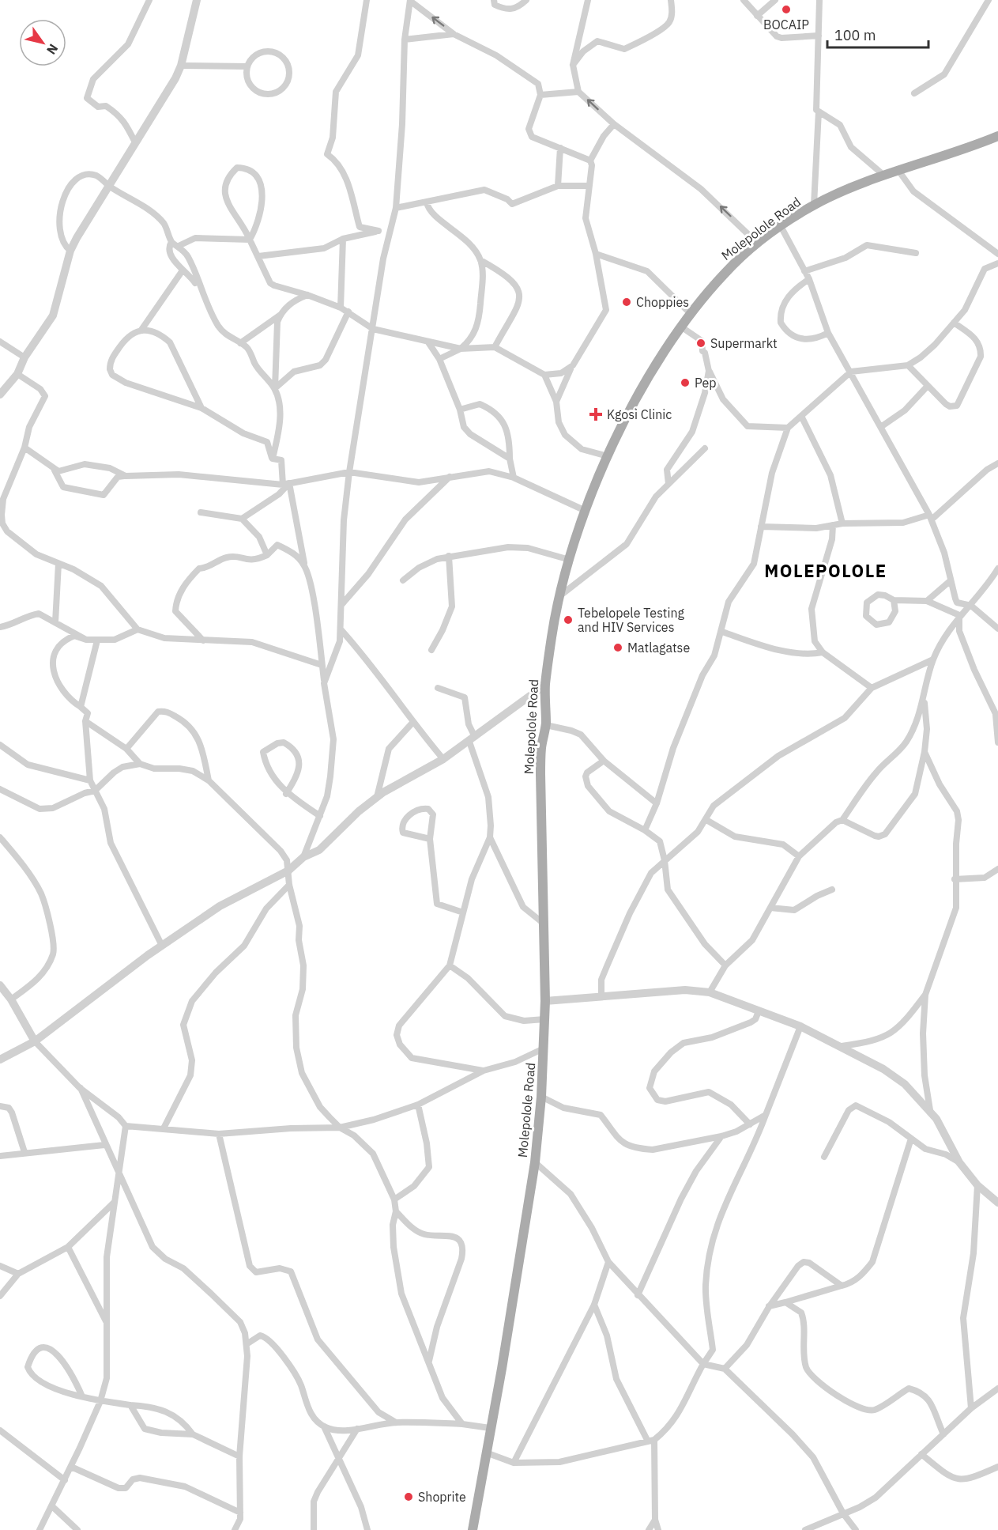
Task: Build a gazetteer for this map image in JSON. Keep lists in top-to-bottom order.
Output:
{
  "streets": {
    "main road": ["Molepolole Road"]
  },
  "districts": ["MOLEPOLOLE"],
  "places": {
    "other": [
      "BOCAIP",
      "Choppies",
      "Supermarkt",
      "Pep",
      "Tebelopele Testing and HIV Services",
      "Matlagatse",
      "Shoprite"
    ],
    "health": ["Kgosi Clinic"]
  },
  "scale_bar": "100 m",
  "north": "bottom right"
}
